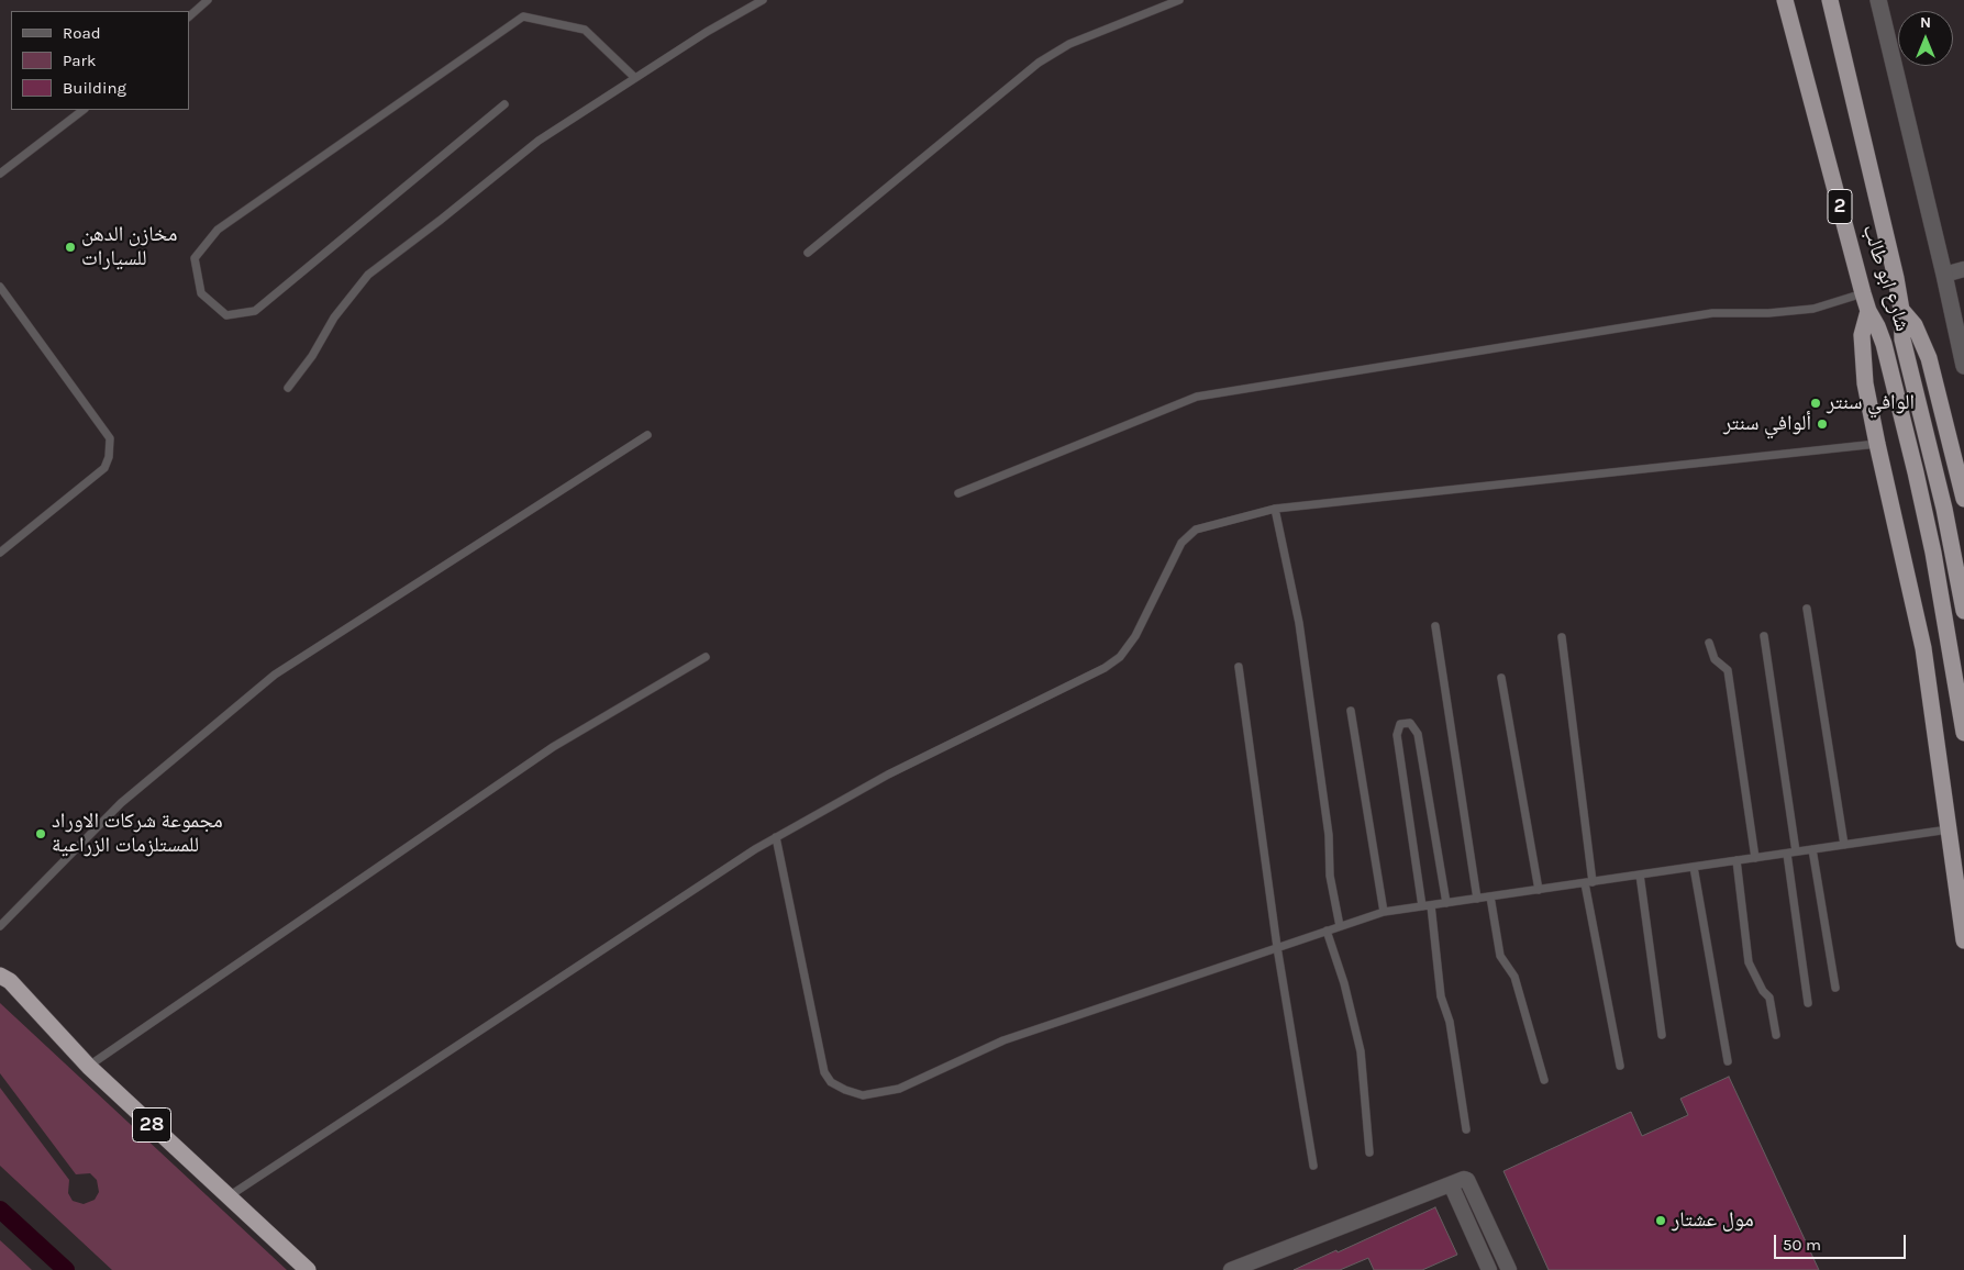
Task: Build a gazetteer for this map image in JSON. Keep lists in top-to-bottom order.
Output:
{
  "streets": {
    "highway": ["2", "شارع ابو طالب", "28"]
  },
  "places": [
    "مخازن الدهن للسيارات",
    "الوافي سنتر",
    "ألوافي سنتر",
    "مجموعة شركات الاوراد للمستلزمات الزراعية",
    "مول عشتار"
  ],
  "legend": ["Road", "Park", "Building"],
  "scale_bar": "50 m",
  "north": "top"
}
